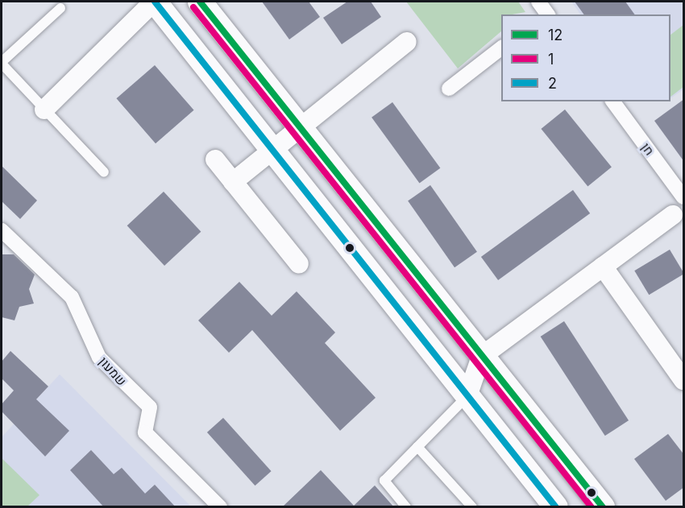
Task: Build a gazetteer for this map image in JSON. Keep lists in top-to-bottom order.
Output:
{
  "streets": {
    "street": ["חן", "שמעון"]
  },
  "lines": ["transit line 12", "transit line 2", "transit line 1"],
  "legend": ["12", "1", "2"]
}
